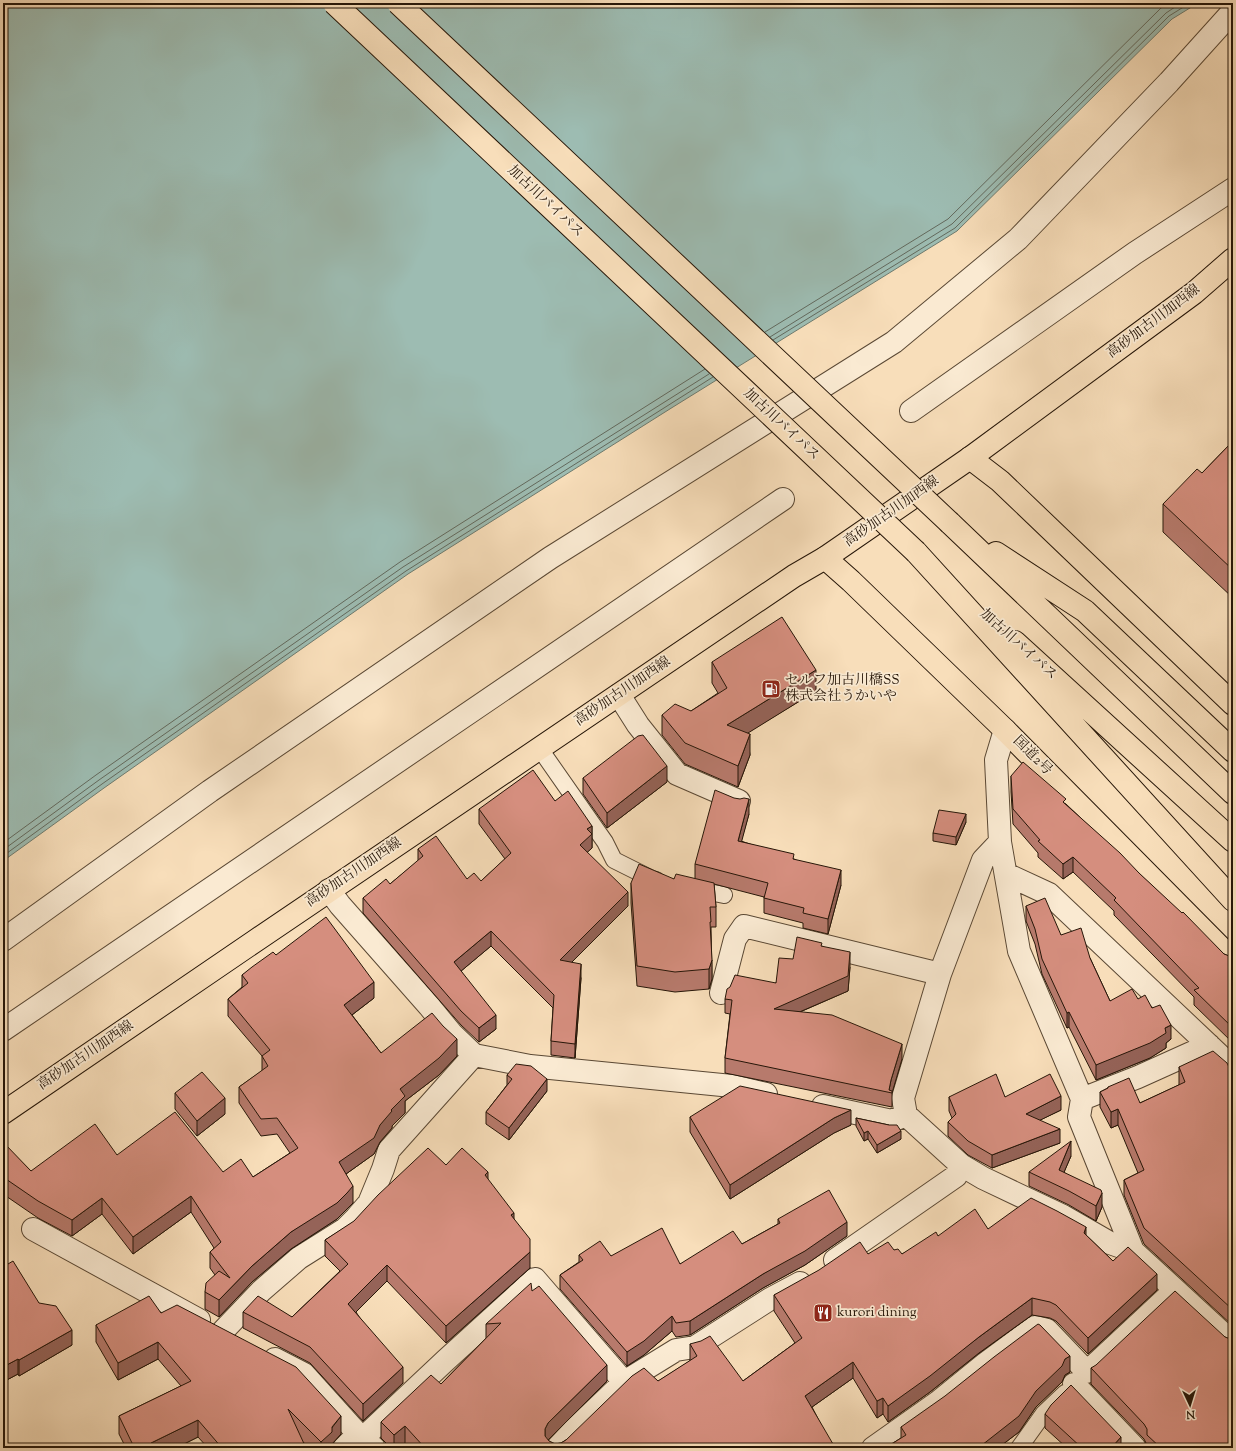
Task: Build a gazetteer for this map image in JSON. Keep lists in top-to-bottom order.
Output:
{
  "streets": {
    "main road": ["加古川バイパス", "高砂加古川加西線", "国道2号"]
  },
  "crossings": [
    ["高砂加古川加西線", "国道2号"]
  ],
  "places": {
    "fuel station": ["セルフ加古川橋SS 株式会社うかいや"],
    "restaurant": ["kurori dining"]
  },
  "north": "bottom"
}
